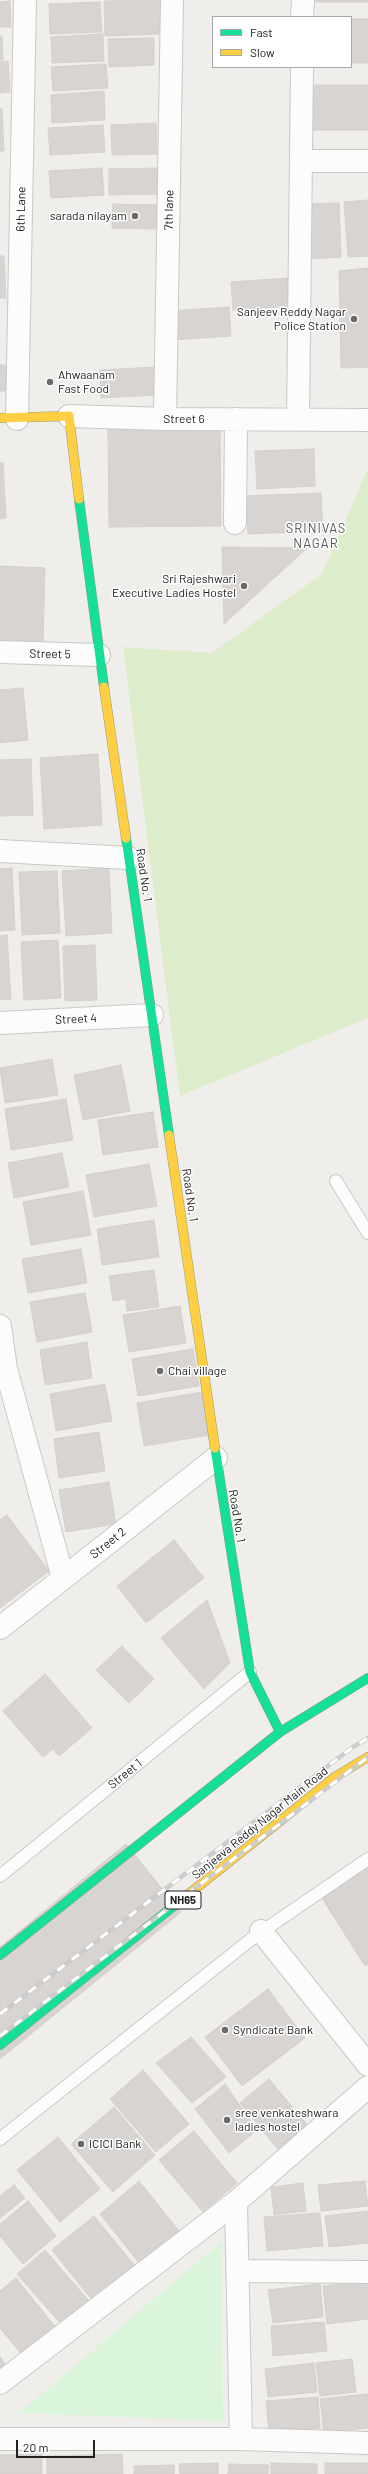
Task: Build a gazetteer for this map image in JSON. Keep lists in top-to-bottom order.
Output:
{
  "streets": {
    "main road": [
      "Street 6",
      "Road No. 1",
      "Sanjeeva Reddy Nagar Main Road",
      "NH65"
    ],
    "street": [
      "6th Lane",
      "7th lane",
      "Street 5",
      "Street 4",
      "Street 2"
    ],
    "lane": ["Street 1"]
  },
  "crossings": [
    ["6th Lane", "Street 6"],
    ["7th lane", "Street 6"],
    ["Street 6", "Road No. 1"],
    ["Street 5", "Road No. 1"],
    ["Road No. 1", "Street 4"],
    ["Road No. 1", "Street 2"],
    ["Road No. 1", "Street 1"]
  ],
  "districts": ["SRINIVAS NAGAR"],
  "places": [
    "sarada nilayam",
    "Sanjeev Reddy Nagar Police Station",
    "Ahwaanam Fast Food",
    "Sri Rajeshwari Executive Ladies Hostel",
    "Chai village",
    "Syndicate Bank",
    "sree venkateshwara ladies hostel",
    "ICICI Bank"
  ],
  "legend": ["Fast", "Slow"],
  "scale_bar": "20 m"
}
